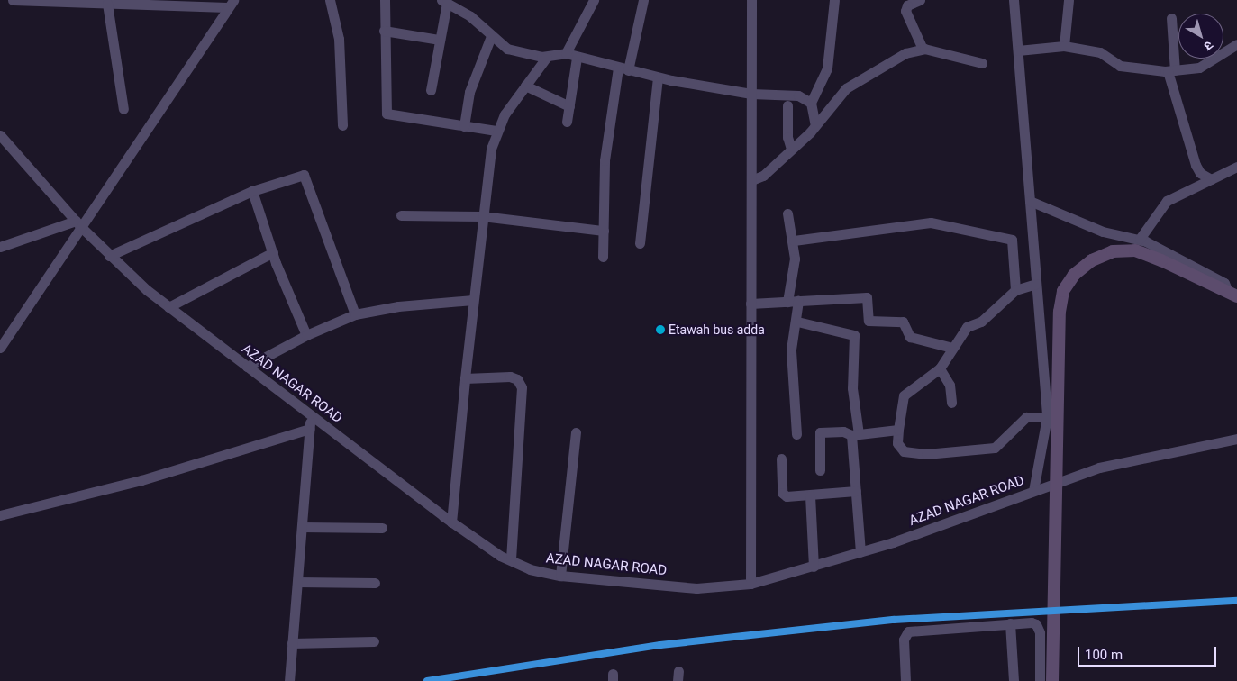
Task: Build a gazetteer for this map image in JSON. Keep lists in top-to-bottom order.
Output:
{
  "streets": {
    "street": ["AZAD NAGAR ROAD"]
  },
  "places": ["Etawah bus adda"],
  "scale_bar": "100 m",
  "north": "bottom right"
}
